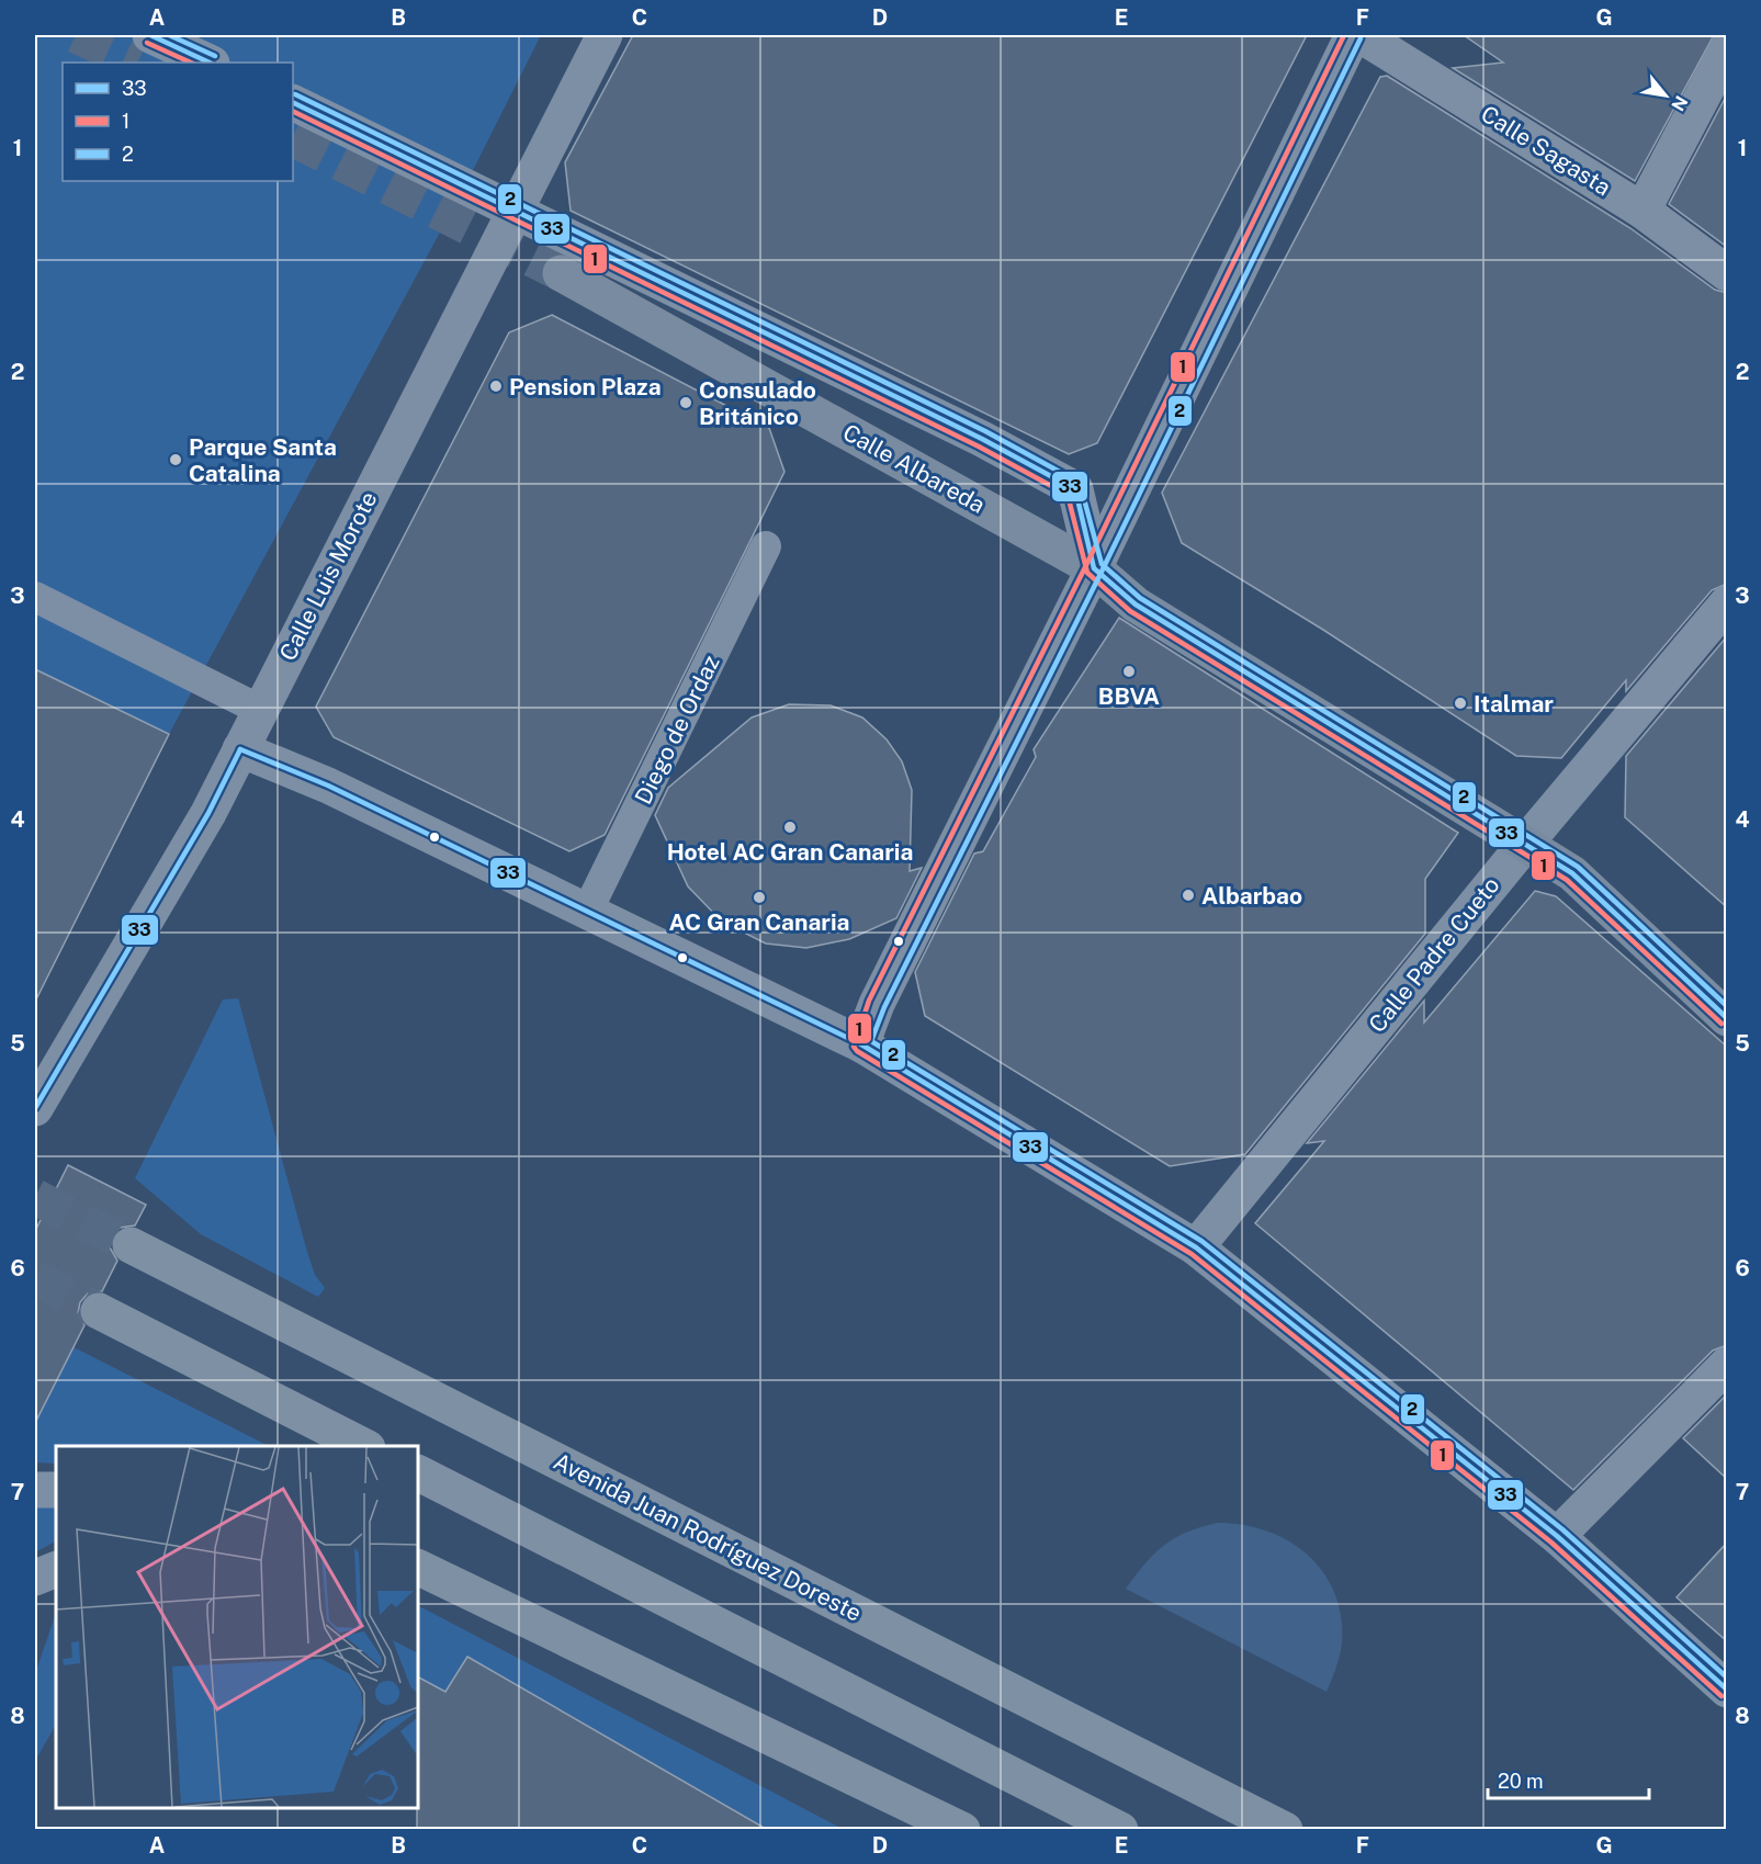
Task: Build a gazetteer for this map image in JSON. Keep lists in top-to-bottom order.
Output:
{
  "streets": {
    "highway": ["Avenida Juan Rodríguez Doreste"],
    "street": [
      "Calle Sagasta",
      "Calle Albareda",
      "Calle Luis Morote",
      "Calle Padre Cueto"
    ],
    "lane": ["Diego de Ordaz"]
  },
  "crossings": [
    ["Calle Albareda", "Calle Padre Cueto"]
  ],
  "places": [
    "Pension Plaza",
    "Consulado Británico",
    "Parque Santa Catalina",
    "BBVA",
    "Italmar",
    "Hotel AC Gran Canaria",
    "Albarbao",
    "AC Gran Canaria"
  ],
  "lines": ["transit line 33", "transit line 1", "transit line 2"],
  "legend": ["33", "1", "2"],
  "scale_bar": "20 m",
  "north": "bottom right",
  "grid": {
    "columns": [
      "A",
      "B",
      "C",
      "D",
      "E",
      "F",
      "G"
    ],
    "rows": [
      "1",
      "2",
      "3",
      "4",
      "5",
      "6",
      "7",
      "8"
    ]
  }
}
